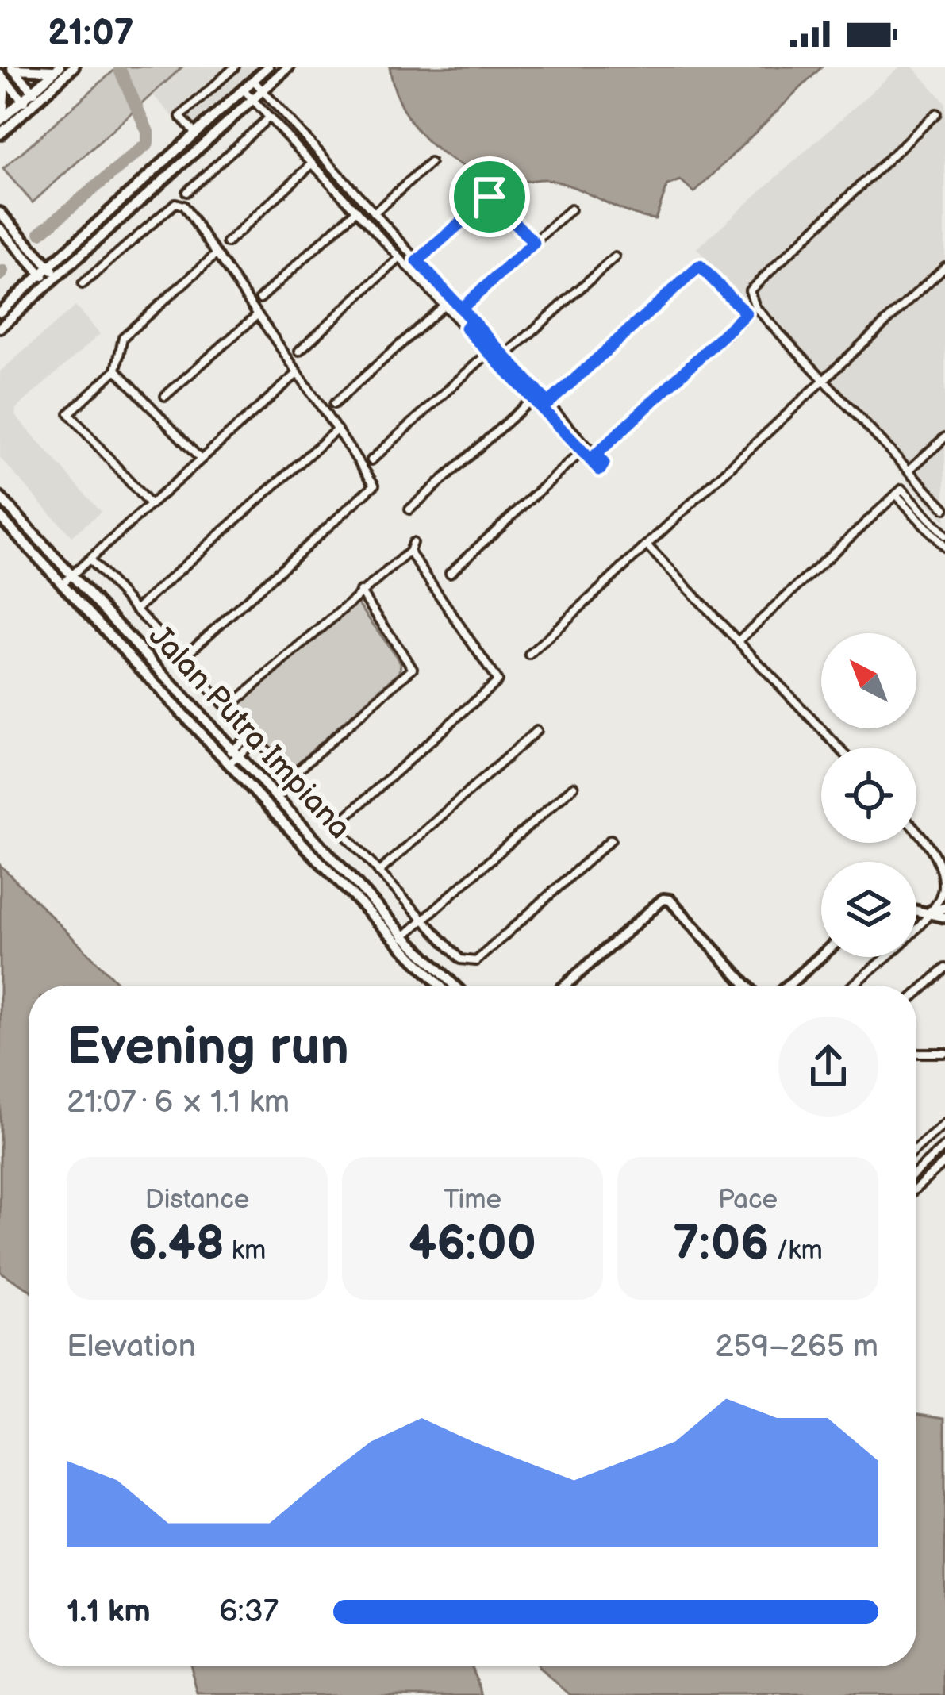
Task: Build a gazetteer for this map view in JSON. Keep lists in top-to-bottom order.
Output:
{
  "streets": {
    "street": ["Jalan Putra Impiana"]
  },
  "north": "top left",
  "page": {
    "status": "21:07",
    "heading": ["Evening run", "21:07 · 6 × 1.1 km"],
    "stats": [
      ["Distance", "6.48 km"],
      ["Time", "46:00"],
      ["Pace", "7:06 /km"]
    ],
    "chart": ["Elevation", "259–265 m"],
    "list": [
      {
        "name": "1.1 km",
        "note": "6:37"
      }
    ]
  }
}
